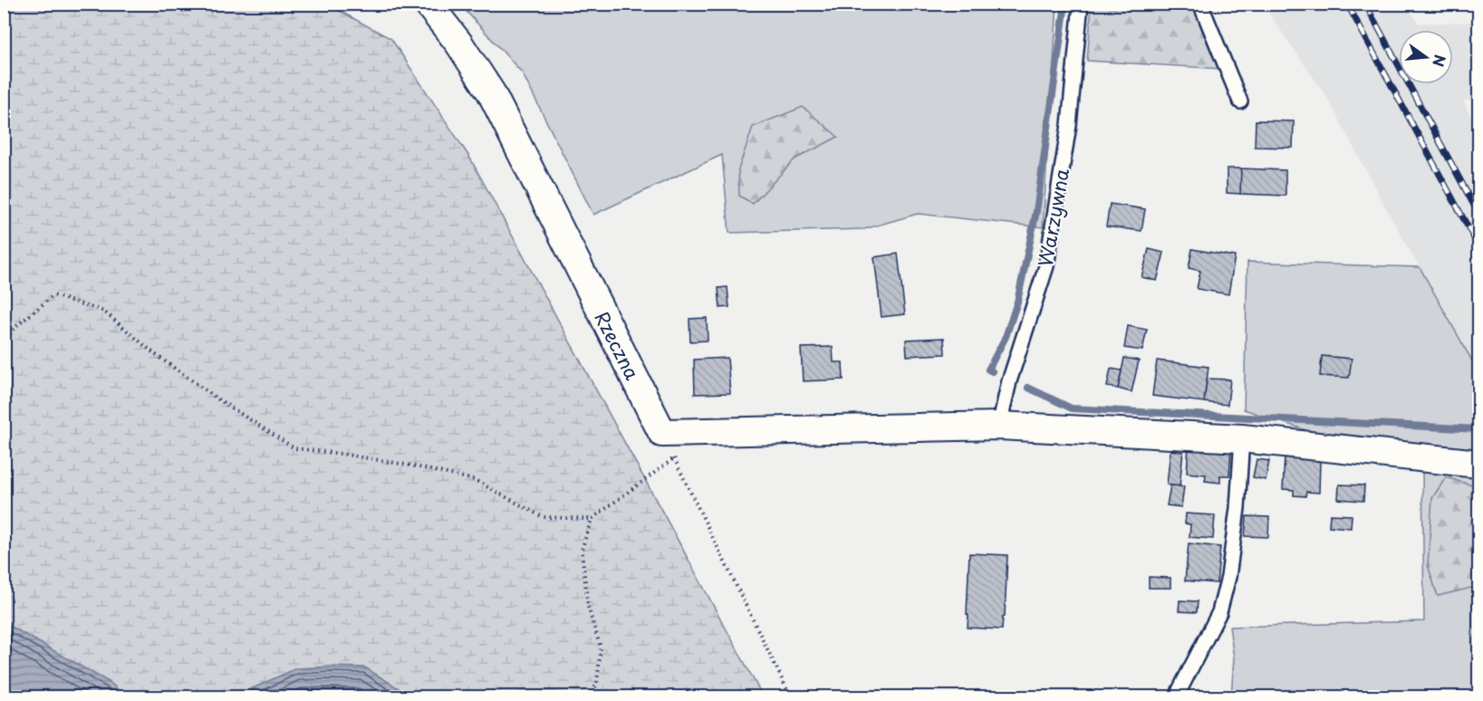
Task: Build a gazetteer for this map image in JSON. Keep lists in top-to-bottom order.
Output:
{
  "streets": {
    "street": ["Rzeczna"],
    "lane": ["Warzywna"]
  },
  "north": "right"
}
